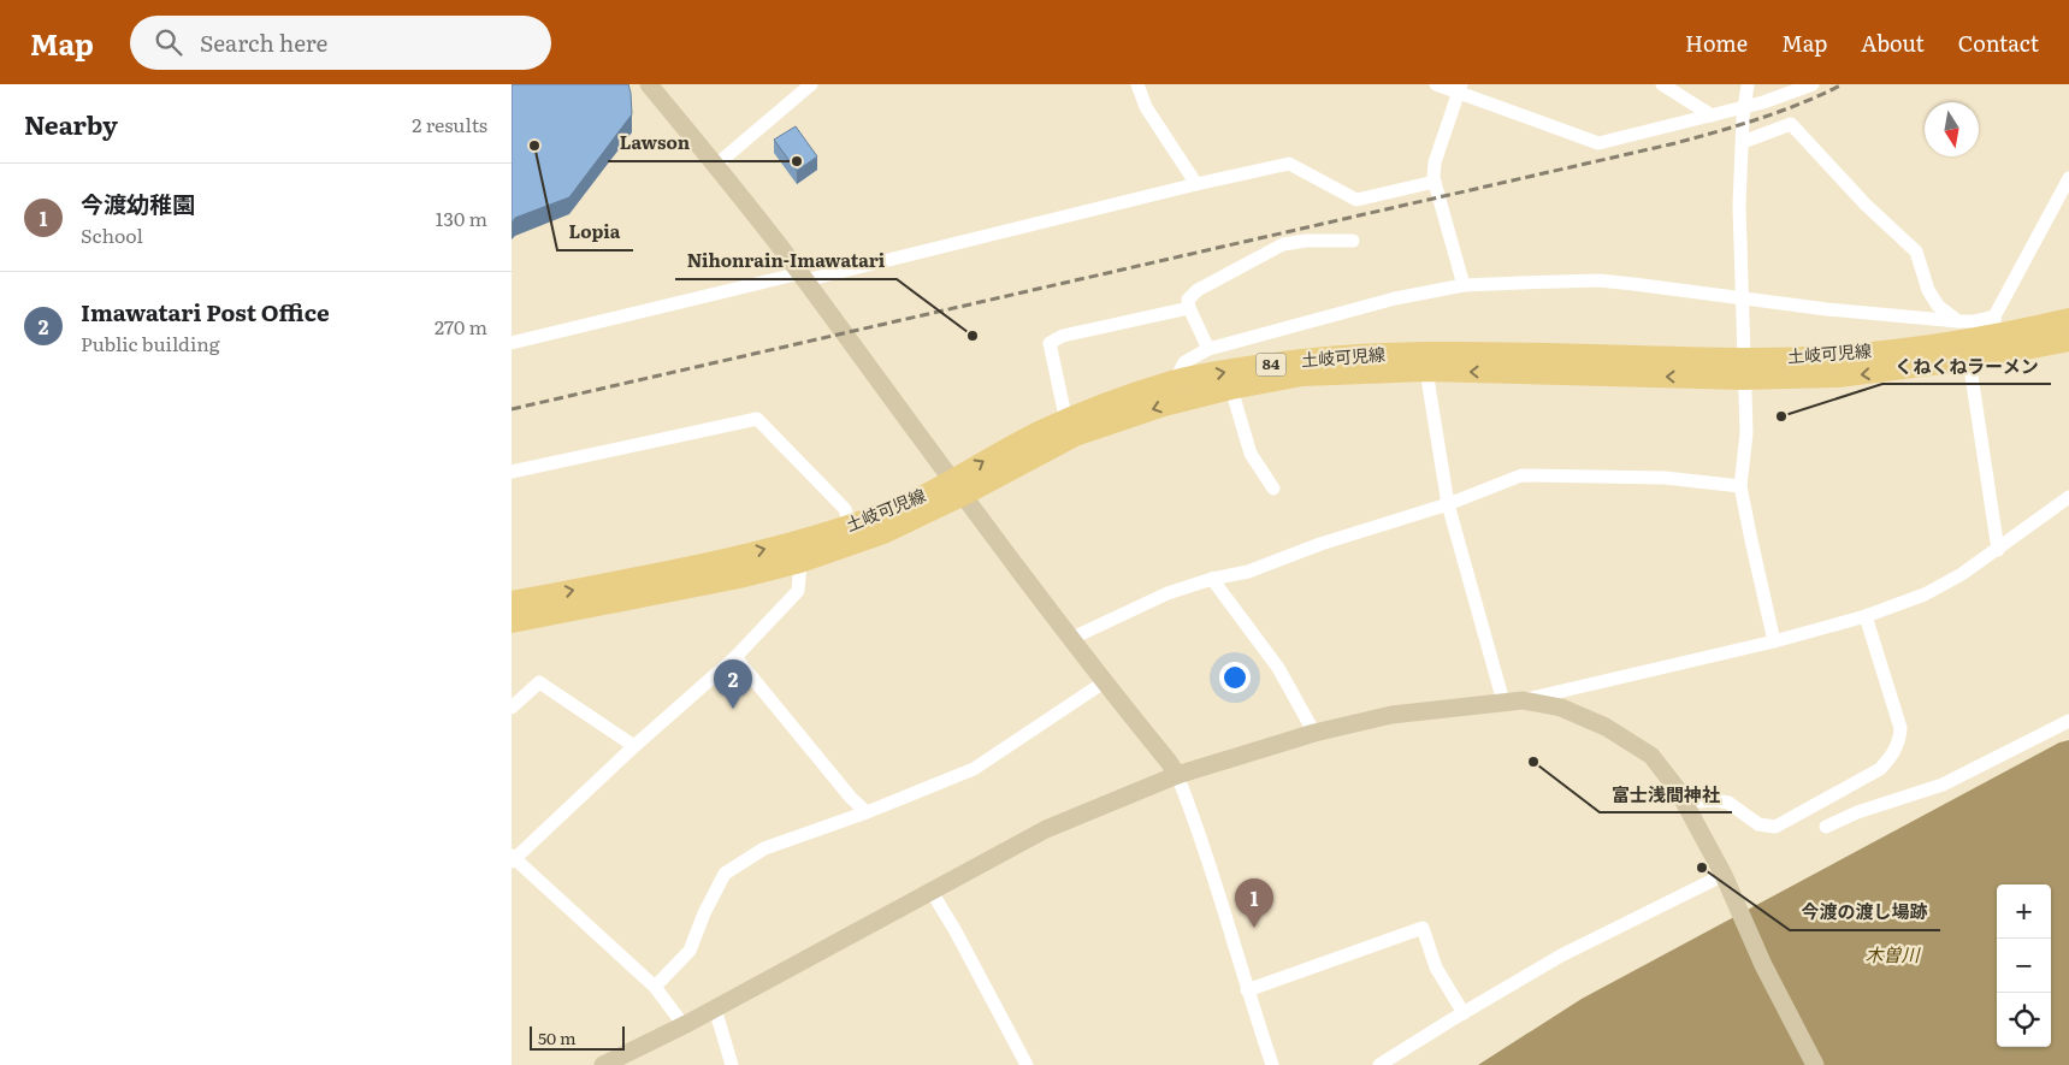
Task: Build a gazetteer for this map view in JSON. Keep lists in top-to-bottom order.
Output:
{
  "streets": {
    "main road": ["土岐可児線", "84"]
  },
  "water": ["木曽川"],
  "places": [
    "Lopia",
    "Lawson",
    "Nihonrain-Imawatari",
    "くねくねラーメン",
    "富士浅間神社",
    "今渡の渡し場跡"
  ],
  "scale_bar": "50 m",
  "north": "bottom",
  "page": {
    "header": "Map",
    "search": "Search here",
    "nav": [
      "Home",
      "Map",
      "About",
      "Contact"
    ],
    "heading": ["Nearby", "2 results"],
    "list": [
      {
        "mark": "1",
        "name": "今渡幼稚園",
        "note": "School",
        "value": "130 m"
      },
      {
        "mark": "2",
        "name": "Imawatari Post Office",
        "note": "Public building",
        "value": "270 m"
      }
    ],
    "pins": ["2", "1"],
    "map_buttons": ["+", "−"],
    "scale": "50 m"
  }
}
